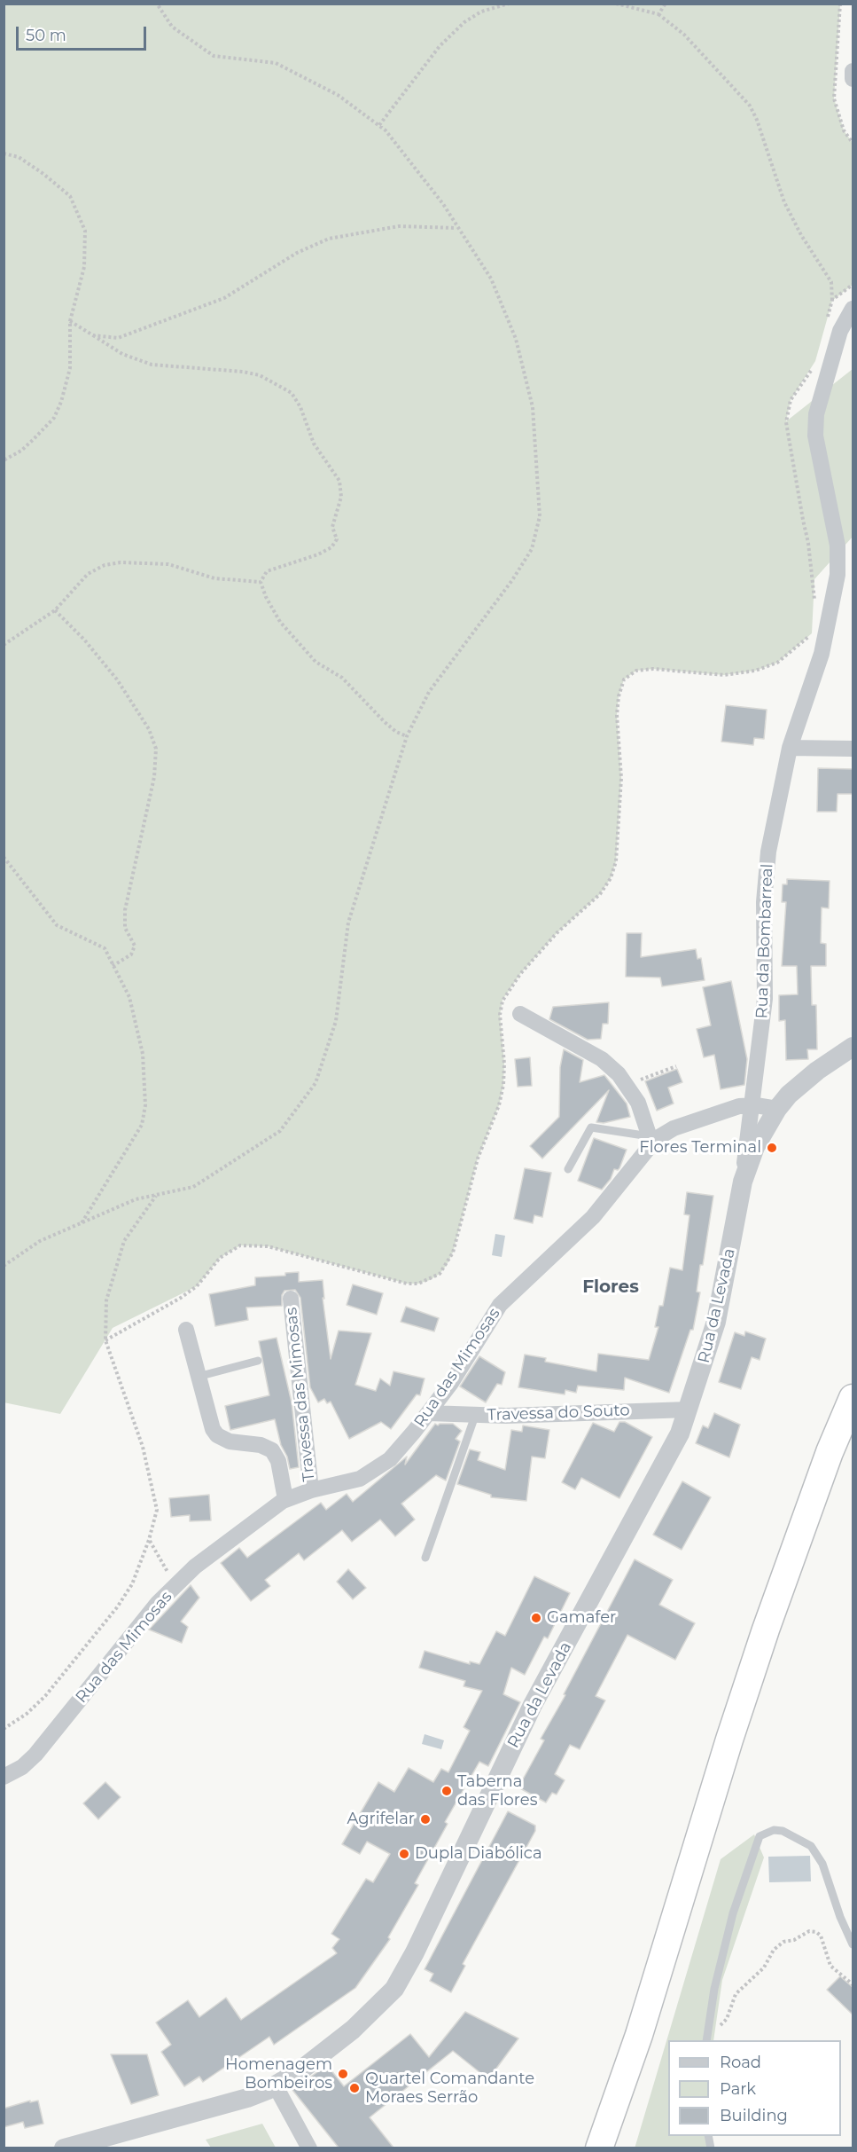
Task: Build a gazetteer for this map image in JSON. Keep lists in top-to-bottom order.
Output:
{
  "streets": {
    "street": [
      "Rua da Bombarreal",
      "Rua da Levada",
      "Rua das Mimosas",
      "Travessa das Mimosas",
      "Travessa do Souto"
    ]
  },
  "crossings": [
    ["Rua da Bombarreal", "Rua da Levada"],
    ["Rua da Bombarreal", "Rua das Mimosas"],
    ["Rua da Levada", "Rua das Mimosas"],
    ["Rua da Levada", "Travessa do Souto"],
    ["Rua das Mimosas", "Travessa das Mimosas"],
    ["Rua das Mimosas", "Travessa do Souto"]
  ],
  "districts": ["Flores"],
  "places": [
    "Flores Terminal",
    "Gamafer",
    "Taberna das Flores",
    "Agrifelar",
    "Dupla Diabólica",
    "Homenagem Bombeiros",
    "Quartel Comandante Moraes Serrão"
  ],
  "legend": ["Road", "Park", "Building"],
  "scale_bar": "50 m"
}
